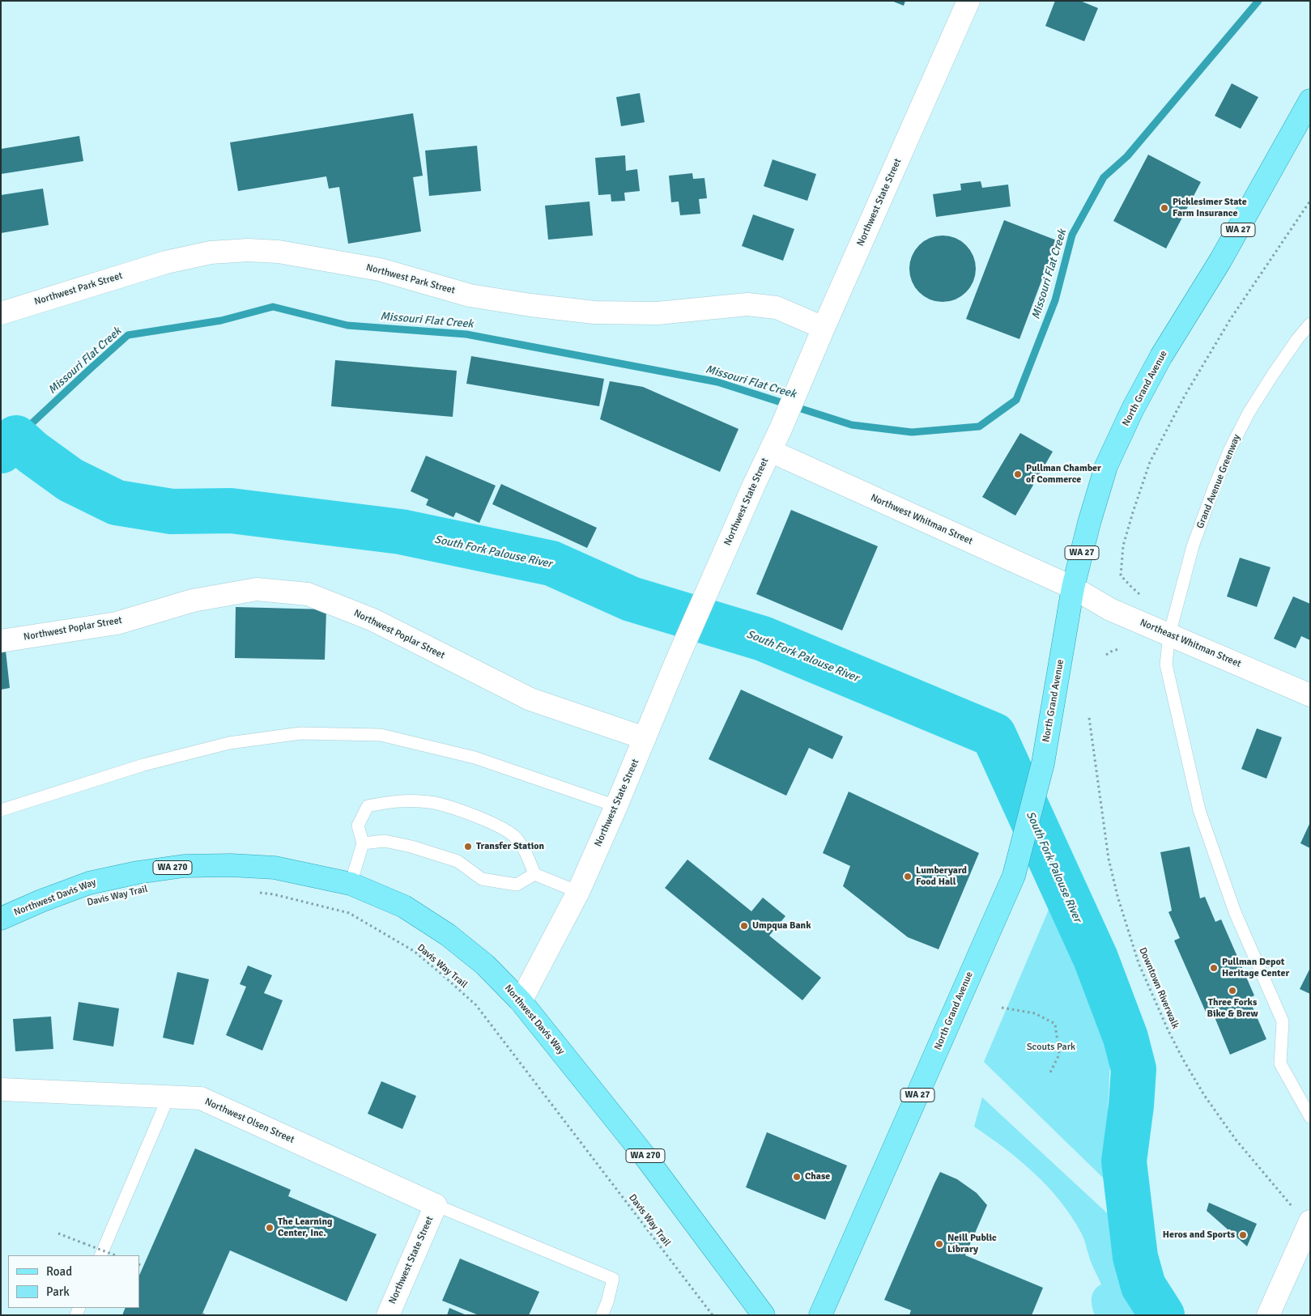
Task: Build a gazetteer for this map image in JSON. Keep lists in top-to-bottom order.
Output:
{
  "streets": {
    "main road": [
      "WA 27",
      "North Grand Avenue",
      "WA 270",
      "Northwest Davis Way"
    ],
    "street": [
      "Northwest State Street",
      "Northwest Park Street",
      "Northwest Whitman Street",
      "Northwest Poplar Street",
      "Northeast Whitman Street",
      "Northwest Olsen Street"
    ],
    "lane": ["Grand Avenue Greenway"],
    "path": ["Davis Way Trail", "Downtown Riverwalk"]
  },
  "crossings": [
    ["Northwest State Street", "Northwest Park Street"],
    ["Northwest State Street", "Northwest Whitman Street"],
    ["Northwest State Street", "Northwest Poplar Street"],
    ["Northwest State Street", "Northwest Davis Way"],
    ["Northwest State Street", "Northwest Olsen Street"],
    ["North Grand Avenue", "Northwest Whitman Street"],
    ["North Grand Avenue", "Northeast Whitman Street"],
    ["Grand Avenue Greenway", "Northeast Whitman Street"],
    ["Northwest Whitman Street", "Northeast Whitman Street"]
  ],
  "water": ["Missouri Flat Creek", "South Fork Palouse River"],
  "parks": ["Scouts Park"],
  "places": [
    "Picklesimer State Farm Insurance",
    "Pullman Chamber of Commerce",
    "Transfer Station",
    "Lumberyard Food Hall",
    "Umpqua Bank",
    "Pullman Depot Heritage Center",
    "Three Forks Bike & Brew",
    "Chase",
    "The Learning Center, Inc.",
    "Heros and Sports",
    "Neill Public Library"
  ],
  "legend": ["Road", "Park"]
}
